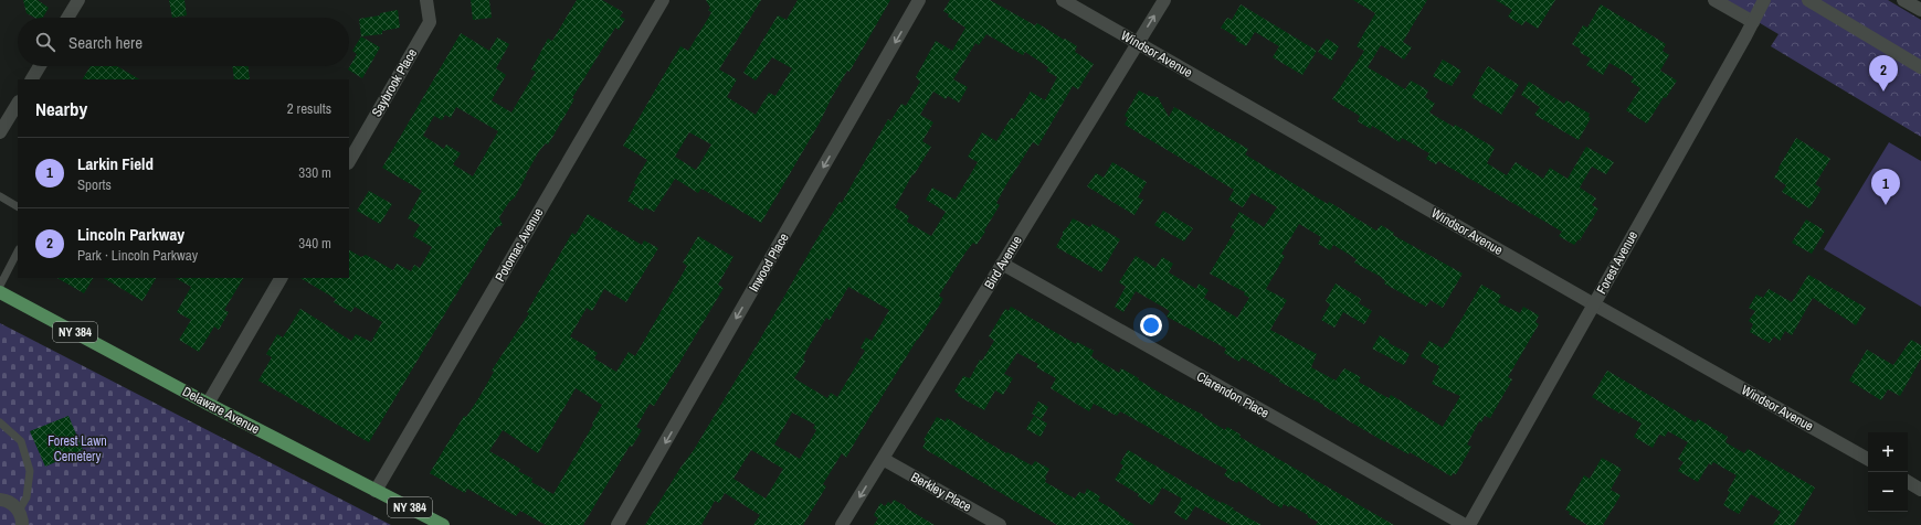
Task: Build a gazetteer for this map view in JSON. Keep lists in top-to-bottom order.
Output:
{
  "streets": {
    "main road": ["NY 384", "Delaware Avenue"],
    "street": [
      "Windsor Avenue",
      "Saybrook Place",
      "Potomac Avenue",
      "Inwood Place",
      "Bird Avenue",
      "Forest Avenue",
      "Clarendon Place",
      "Berkley Place"
    ]
  },
  "crossings": [
    ["Windsor Avenue", "Bird Avenue"],
    ["Windsor Avenue", "Forest Avenue"],
    ["Potomac Avenue", "Delaware Avenue"],
    ["Bird Avenue", "Clarendon Place"],
    ["Bird Avenue", "Berkley Place"]
  ],
  "one_way": ["Inwood Place"],
  "parks": ["Forest Lawn Cemetery"],
  "page": {
    "search": "Search here",
    "pins": ["2", "1"],
    "heading": ["Nearby", "2 results"],
    "list": [
      {
        "mark": "1",
        "name": "Larkin Field",
        "note": "Sports",
        "value": "330 m"
      },
      {
        "mark": "2",
        "name": "Lincoln Parkway",
        "note": "Park · Lincoln Parkway",
        "value": "340 m"
      }
    ],
    "map_buttons": ["+", "−"]
  }
}
